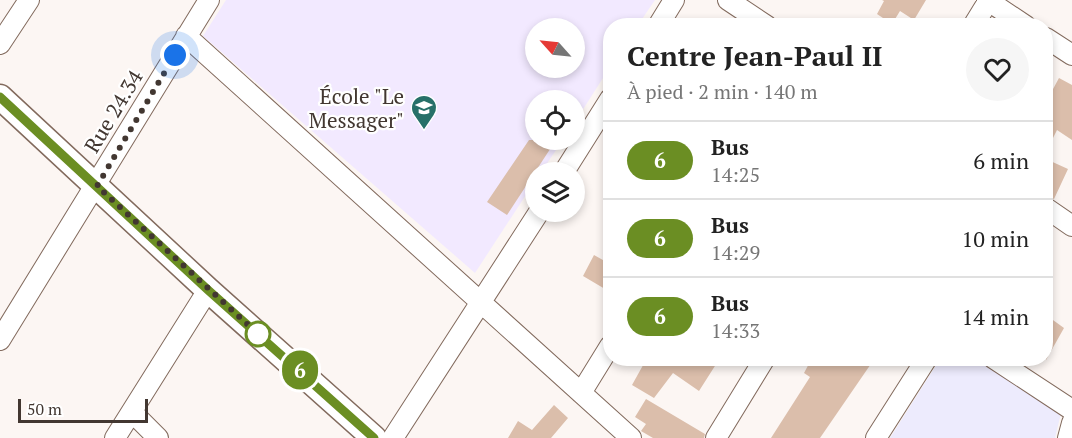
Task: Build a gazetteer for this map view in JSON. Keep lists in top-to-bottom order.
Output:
{
  "streets": {
    "street": ["Rue 24.34"]
  },
  "places": {
    "school or university": ["École \"Le Messager\""]
  },
  "lines": ["bus line 6"],
  "scale_bar": "50 m",
  "north": "top left",
  "page": {
    "on_map": "6",
    "heading": ["Centre Jean-Paul II", "À pied · 2 min · 140 m"],
    "list": [
      {
        "mark": "6",
        "name": "Bus",
        "note": "14:25",
        "value": "6 min"
      },
      {
        "mark": "6",
        "name": "Bus",
        "note": "14:29",
        "value": "10 min"
      },
      {
        "mark": "6",
        "name": "Bus",
        "note": "14:33",
        "value": "14 min"
      }
    ],
    "scale": "50 m"
  }
}
